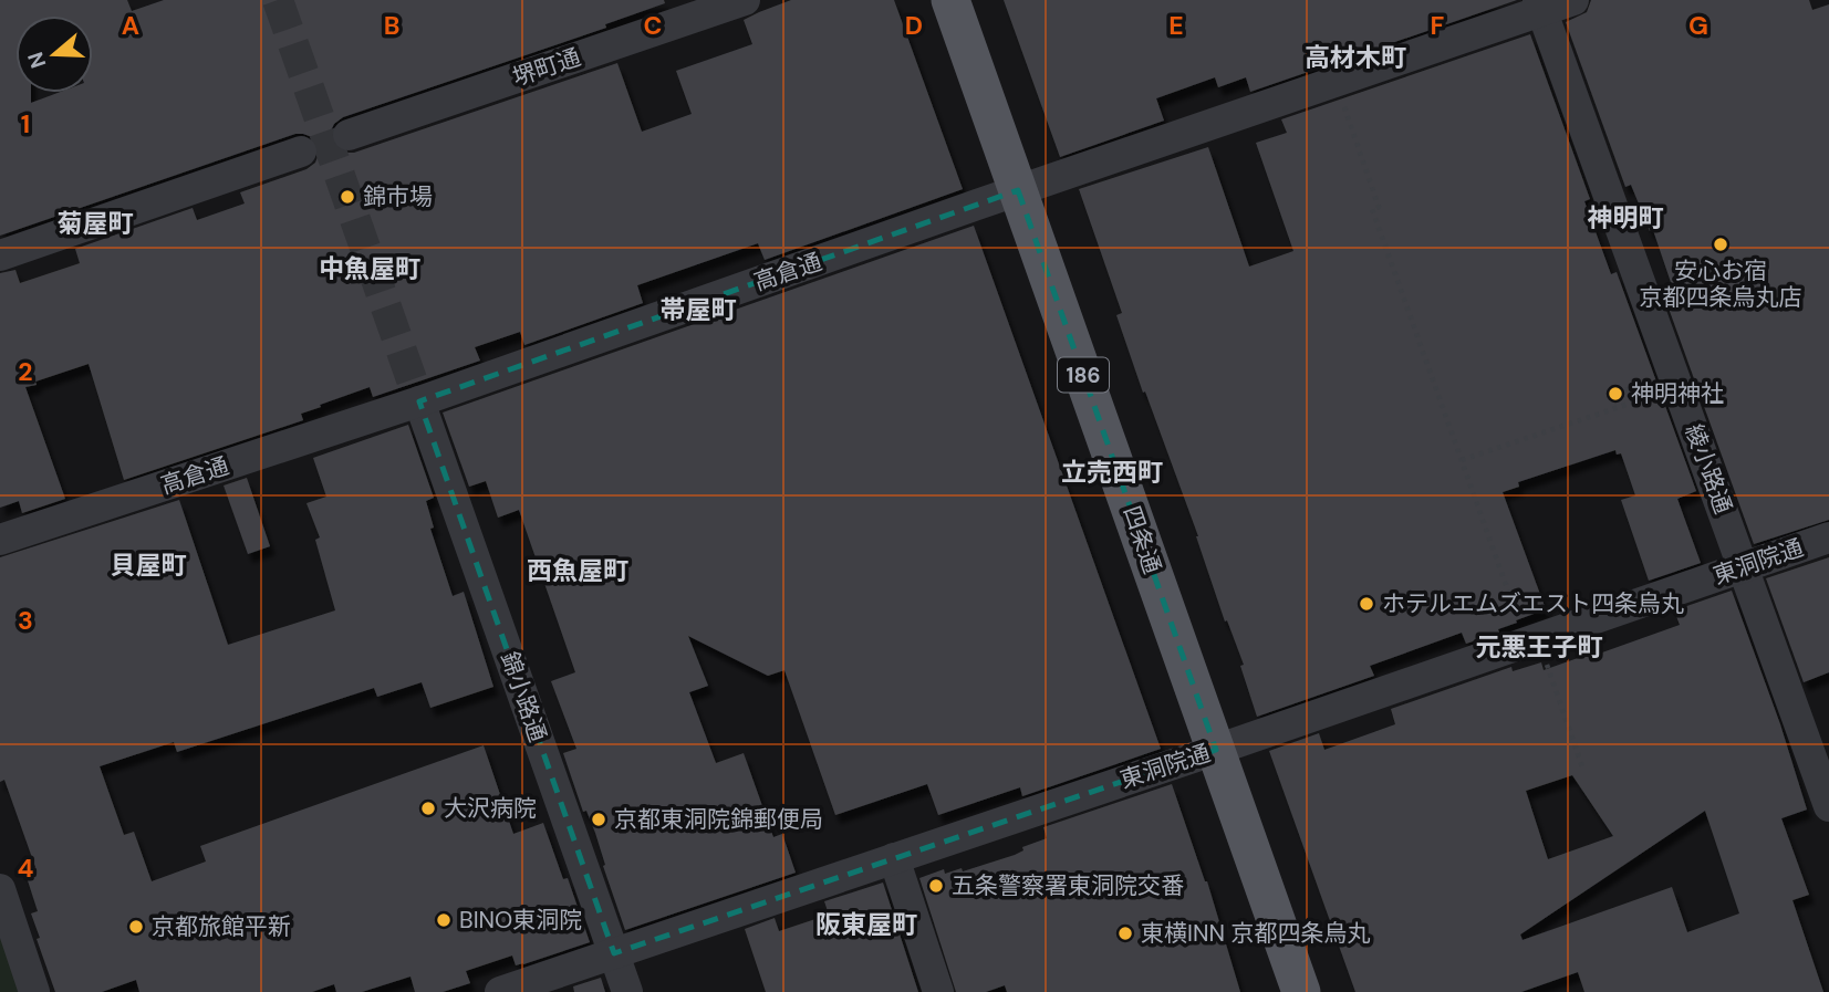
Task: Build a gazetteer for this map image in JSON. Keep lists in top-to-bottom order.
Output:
{
  "streets": {
    "main road": ["186", "四条通"],
    "street": [
      "堺町通",
      "高倉通",
      "綾小路通",
      "東洞院通",
      "錦小路通"
    ]
  },
  "crossings": [
    ["高倉通", "綾小路通"],
    ["高倉通", "四条通"],
    ["高倉通", "錦小路通"],
    ["綾小路通", "東洞院通"],
    ["四条通", "東洞院通"],
    ["東洞院通", "錦小路通"]
  ],
  "districts": [
    "高材木町",
    "神明町",
    "菊屋町",
    "中魚屋町",
    "帯屋町",
    "立売西町",
    "貝屋町",
    "西魚屋町",
    "元悪王子町",
    "阪東屋町"
  ],
  "places": [
    "錦市場",
    "安心お宿 京都四条烏丸店",
    "神明神社",
    "ホテルエムズエスト四条烏丸",
    "大沢病院",
    "京都東洞院錦郵便局",
    "五条警察署東洞院交番",
    "BINO東洞院",
    "京都旅館平新",
    "東横INN 京都四条烏丸"
  ],
  "north": "left",
  "grid": {
    "columns": [
      "A",
      "B",
      "C",
      "D",
      "E",
      "F",
      "G"
    ],
    "rows": [
      "1",
      "2",
      "3",
      "4"
    ]
  }
}
